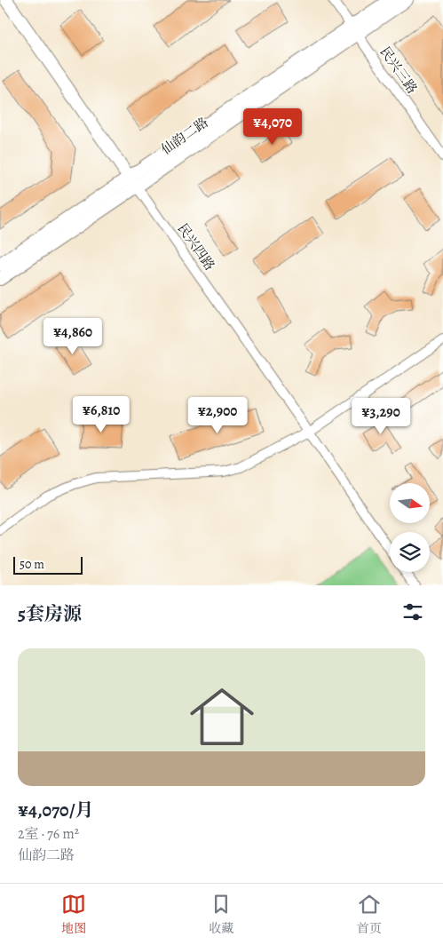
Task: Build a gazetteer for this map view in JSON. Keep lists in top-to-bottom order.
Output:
{
  "streets": {
    "street": ["民兴三路", "仙韵二路", "民兴四路"]
  },
  "crossings": [
    ["民兴三路", "仙韵二路"],
    ["仙韵二路", "民兴四路"]
  ],
  "scale_bar": "50 m",
  "north": "right",
  "page": {
    "price": [
      "¥4,070",
      "¥4,860",
      "¥6,810",
      "¥2,900",
      "¥3,290"
    ],
    "scale": "50 m",
    "heading": "5套房源",
    "list": [
      {
        "name": "¥4,070/月",
        "note": "2室 · 76 m² · 仙韵二路"
      }
    ],
    "tabs": ["地图", "收藏", "首页"]
  }
}
